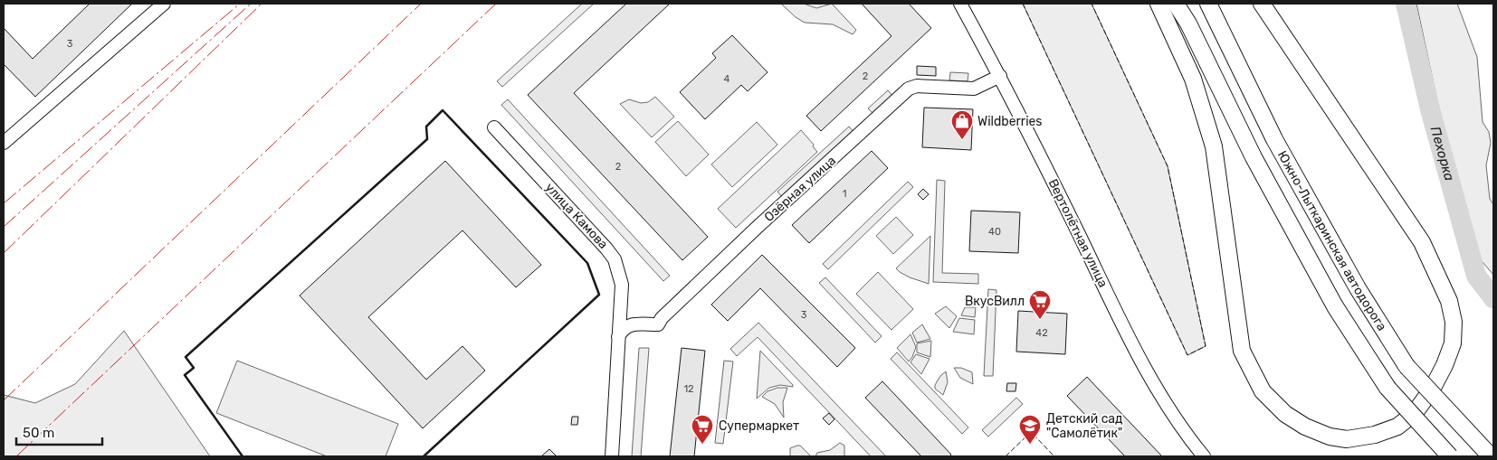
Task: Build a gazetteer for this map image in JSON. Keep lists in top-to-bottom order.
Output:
{
  "streets": {
    "main road": ["Южно-Лыткаринская автодорога"],
    "street": ["Озёрная улица", "улица Камова", "Вертолётная улица"]
  },
  "crossings": [
    ["Озёрная улица", "улица Камова"],
    ["Озёрная улица", "Вертолётная улица"]
  ],
  "water": ["Пехорка"],
  "places": {
    "shop": ["Wildberries"],
    "supermarket": ["ВкусВилл", "Супермаркет"],
    "school or university": ["Детский сад \"Самолётик\""]
  },
  "house_numbers": [
    "3",
    "2",
    "4",
    "2",
    "1",
    "40",
    "3",
    "42",
    "12"
  ],
  "scale_bar": "50 m"
}
